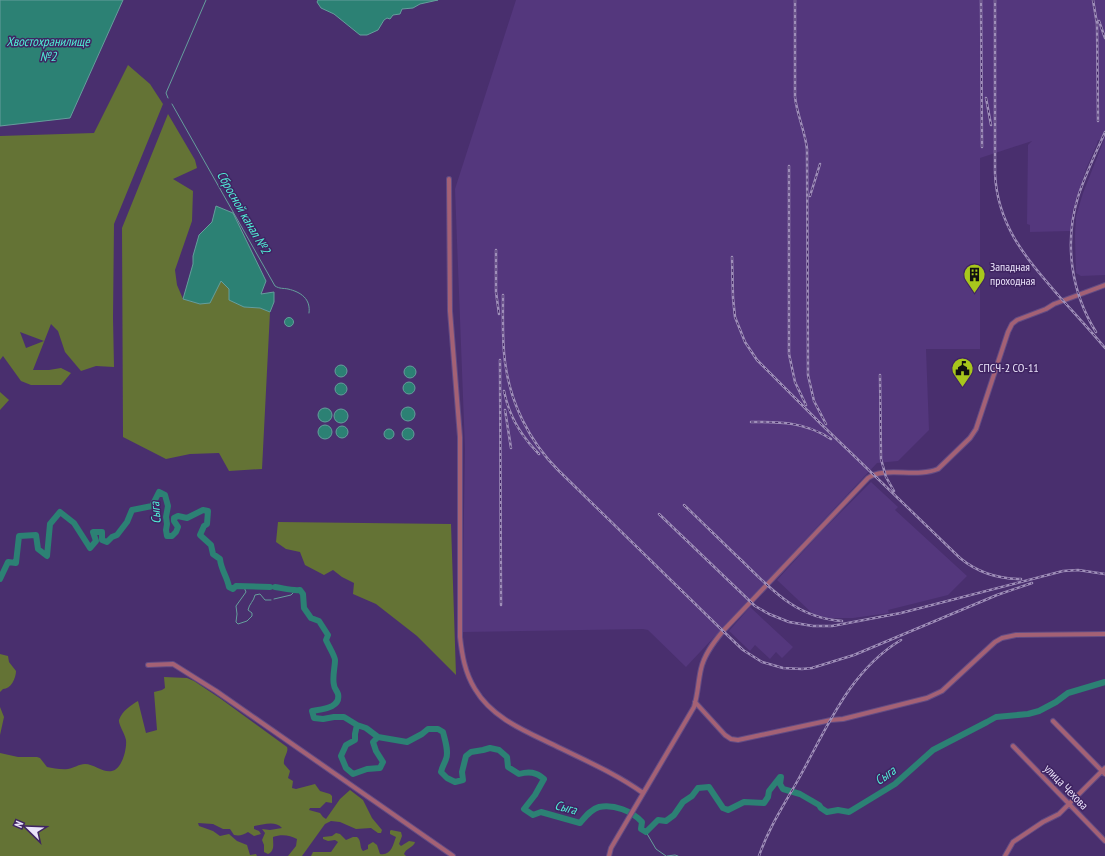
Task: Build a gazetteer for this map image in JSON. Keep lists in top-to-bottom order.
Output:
{
  "streets": {
    "street": ["улица Чехова"]
  },
  "water": ["Хвостохранилище №2", "Сбросной канал №2", "Сыга"],
  "places": {
    "building": ["Западная проходная"],
    "public building": ["СПСЧ-2 СО-11"]
  },
  "north": "top left"
}
